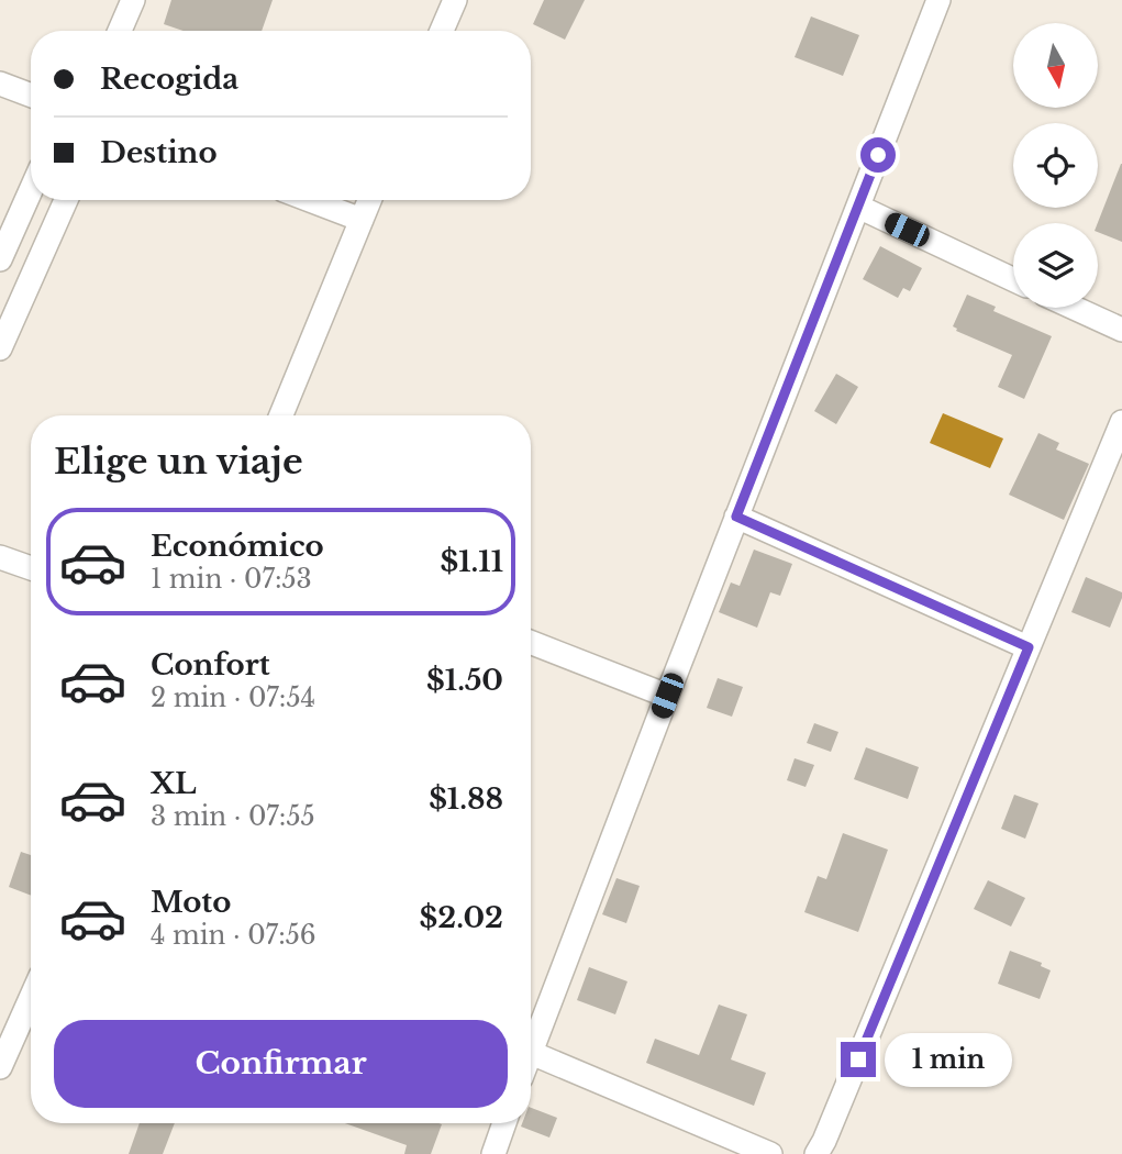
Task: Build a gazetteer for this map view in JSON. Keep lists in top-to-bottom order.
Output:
{
  "north": "bottom",
  "page": {
    "banner": ["Recogida", "Destino"],
    "heading": "Elige un viaje",
    "list": [
      {
        "name": "Económico",
        "note": "1 min · 07:53",
        "value": "$1.11"
      },
      {
        "name": "Confort",
        "note": "2 min · 07:54",
        "value": "$1.50"
      },
      {
        "name": "XL",
        "note": "3 min · 07:55",
        "value": "$1.88"
      },
      {
        "name": "Moto",
        "note": "4 min · 07:56",
        "value": "$2.02"
      }
    ],
    "buttons": "Confirmar",
    "bubble": "1 min"
  }
}
